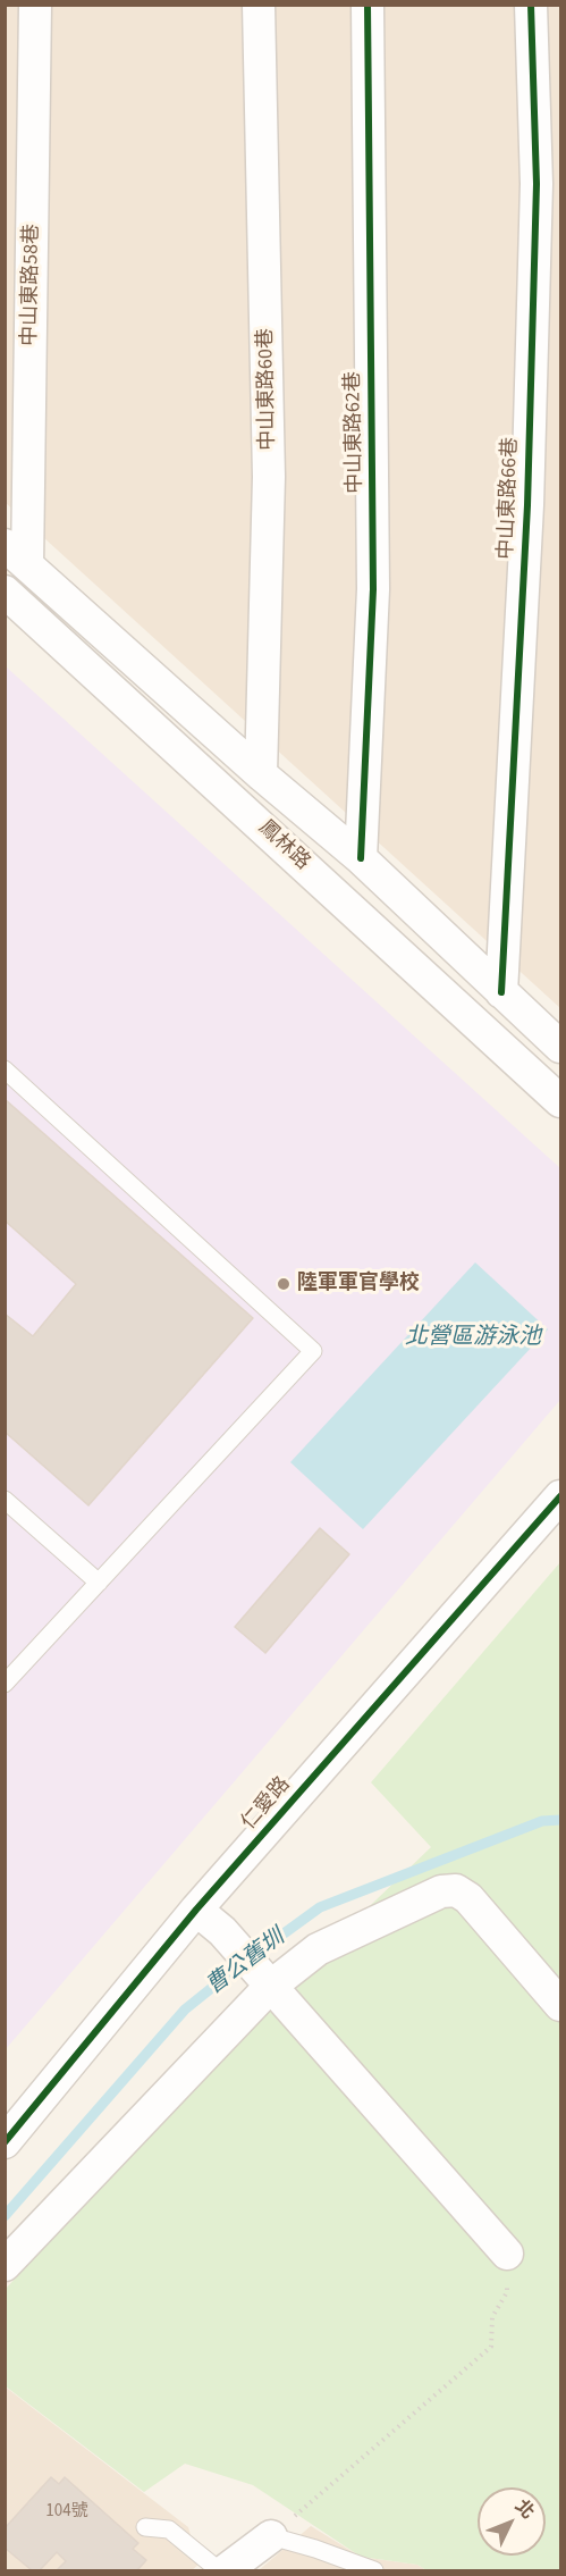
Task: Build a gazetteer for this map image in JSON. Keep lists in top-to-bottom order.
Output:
{
  "streets": {
    "street": [
      "中山東路58巷",
      "中山東路60巷",
      "中山東路62巷",
      "中山東路66巷",
      "鳳林路",
      "仁愛路"
    ]
  },
  "crossings": [
    ["中山東路58巷", "鳳林路"],
    ["中山東路60巷", "鳳林路"],
    ["中山東路62巷", "鳳林路"],
    ["中山東路66巷", "鳳林路"]
  ],
  "water": ["北營區游泳池", "曹公舊圳"],
  "places": ["陸軍軍官學校"],
  "house_numbers": ["104號"],
  "north": "top right"
}
